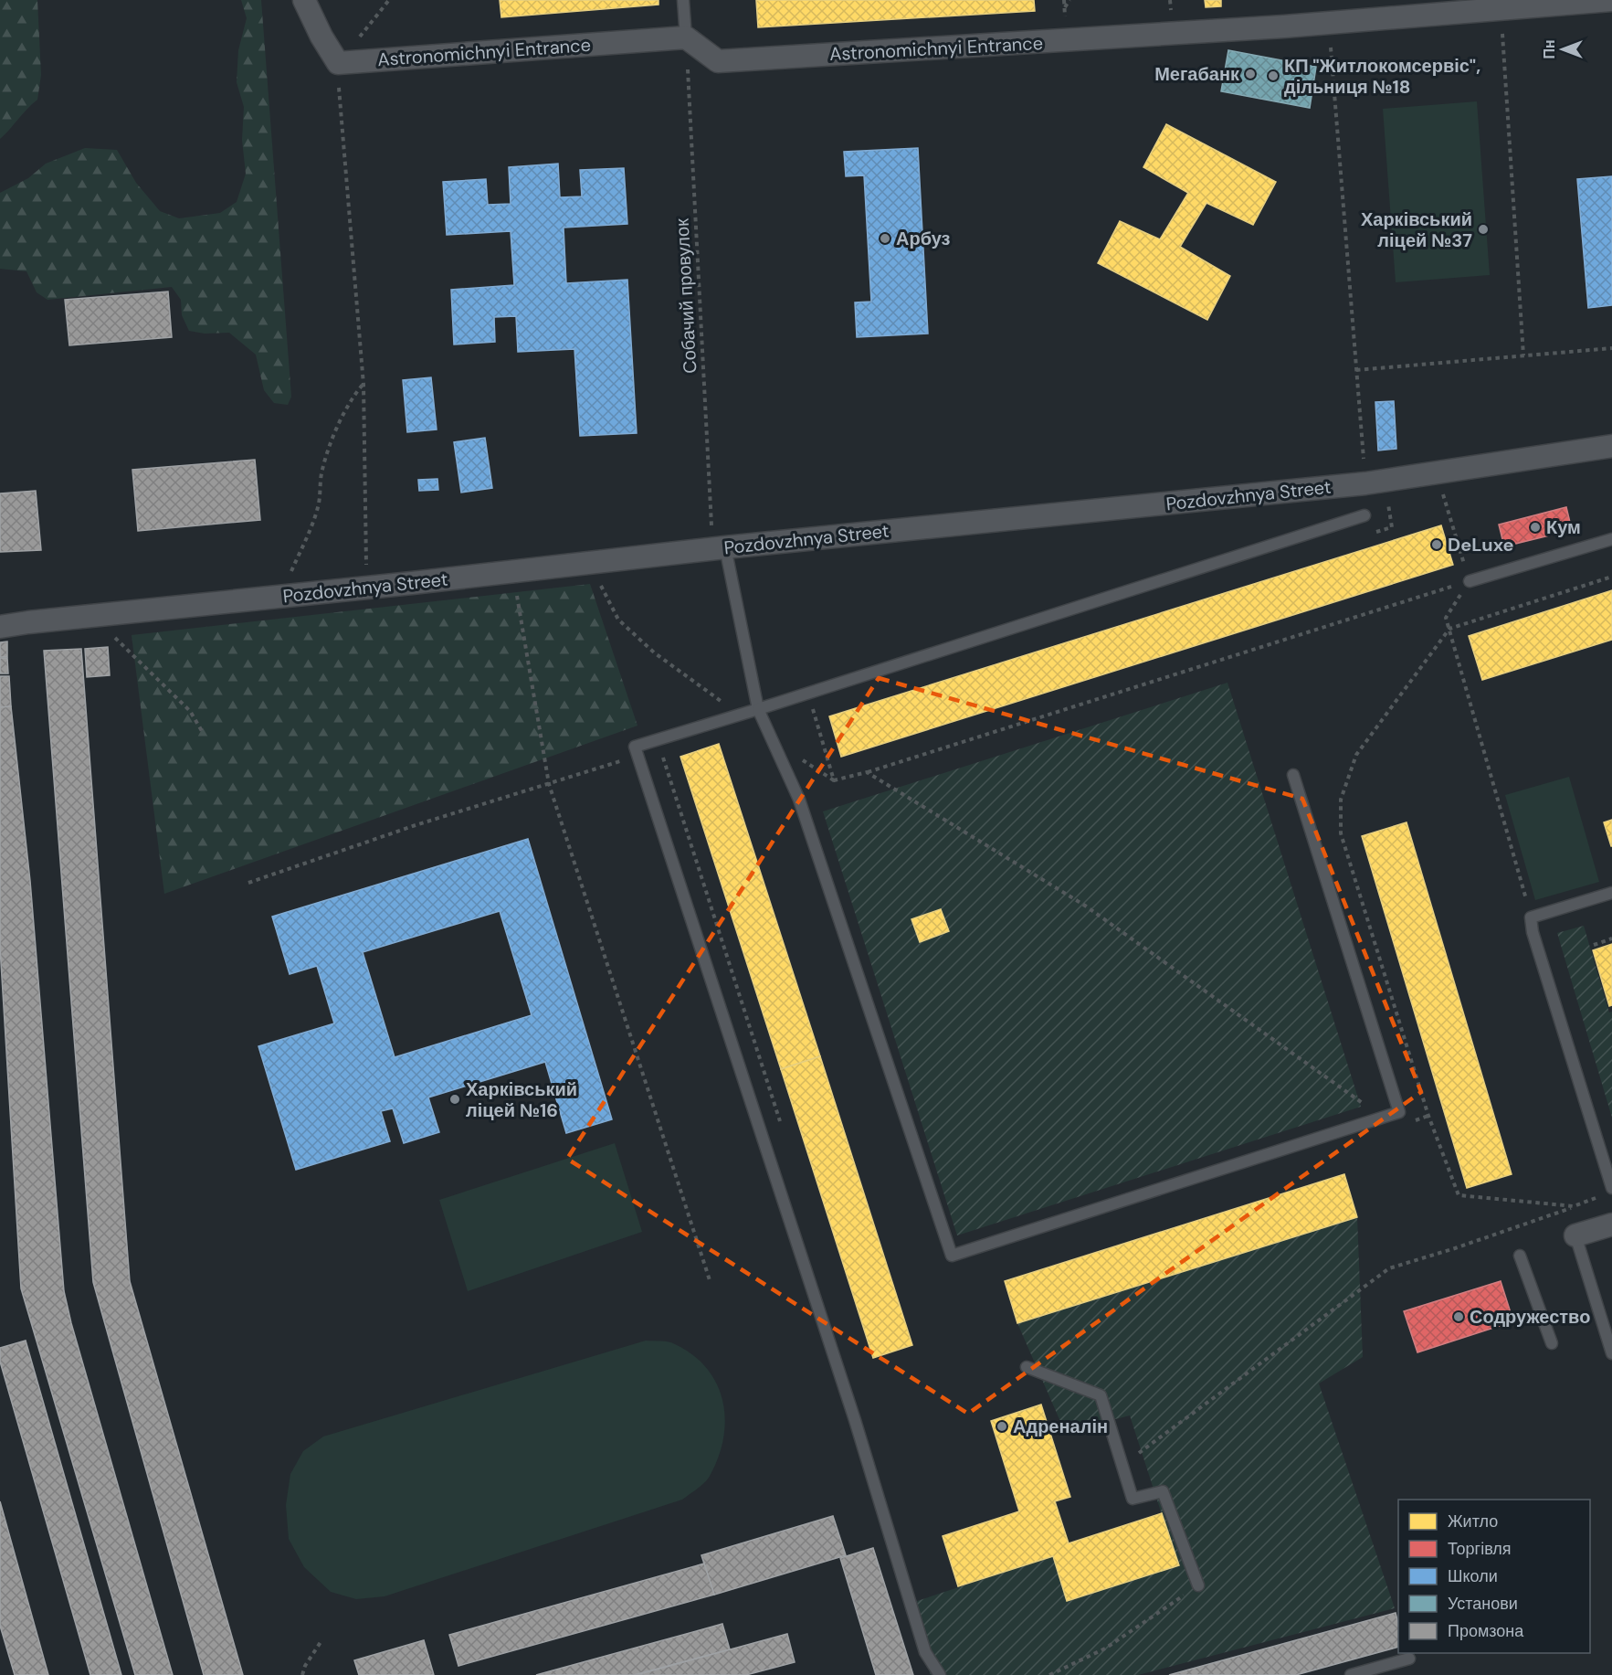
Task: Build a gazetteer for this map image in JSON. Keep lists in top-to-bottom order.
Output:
{
  "streets": {
    "street": ["Astronomichnyi Entrance", "Pozdovzhnya Street"],
    "path": ["Собачий провулок"]
  },
  "crossings": [
    ["Astronomichnyi Entrance", "Собачий провулок"],
    ["Собачий провулок", "Pozdovzhnya Street"]
  ],
  "places": [
    "Мегабанк",
    "КП \"Житлокомсервіс\", дільниця №18",
    "Харківський ліцей №37",
    "Арбуз",
    "Кум",
    "DeLuxe",
    "Харківський ліцей №16",
    "Содружество",
    "Адреналін"
  ],
  "legend": [
    "Житло",
    "Торгівля",
    "Школи",
    "Установи",
    "Промзона"
  ],
  "north": "left"
}
